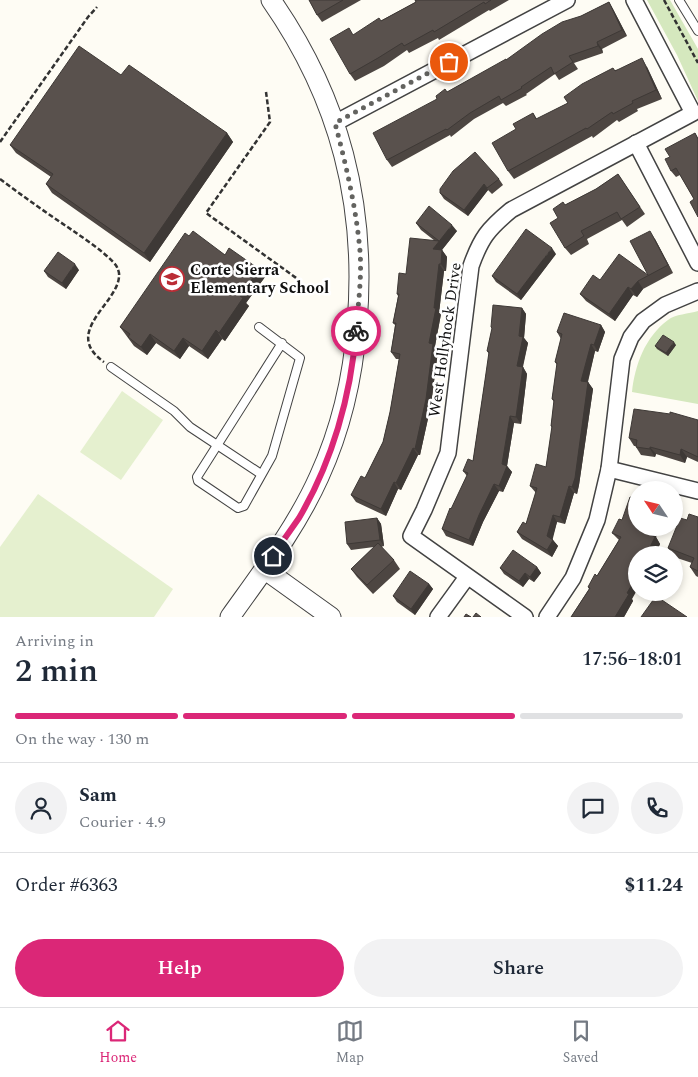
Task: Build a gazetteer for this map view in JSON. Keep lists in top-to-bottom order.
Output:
{
  "streets": {
    "street": ["West Hollyhock Drive"]
  },
  "places": {
    "school or university": ["Corte Sierra Elementary School"]
  },
  "north": "top left",
  "page": {
    "heading": ["2 min", "Arriving in", "17:56–18:01"],
    "panel": [
      "Sam",
      "Courier · 4.9",
      "Order #6363",
      "$11.24"
    ],
    "bar": "On the way · 130 m",
    "buttons": ["Help", "Share"],
    "tabs": ["Home", "Map", "Saved"]
  }
}
